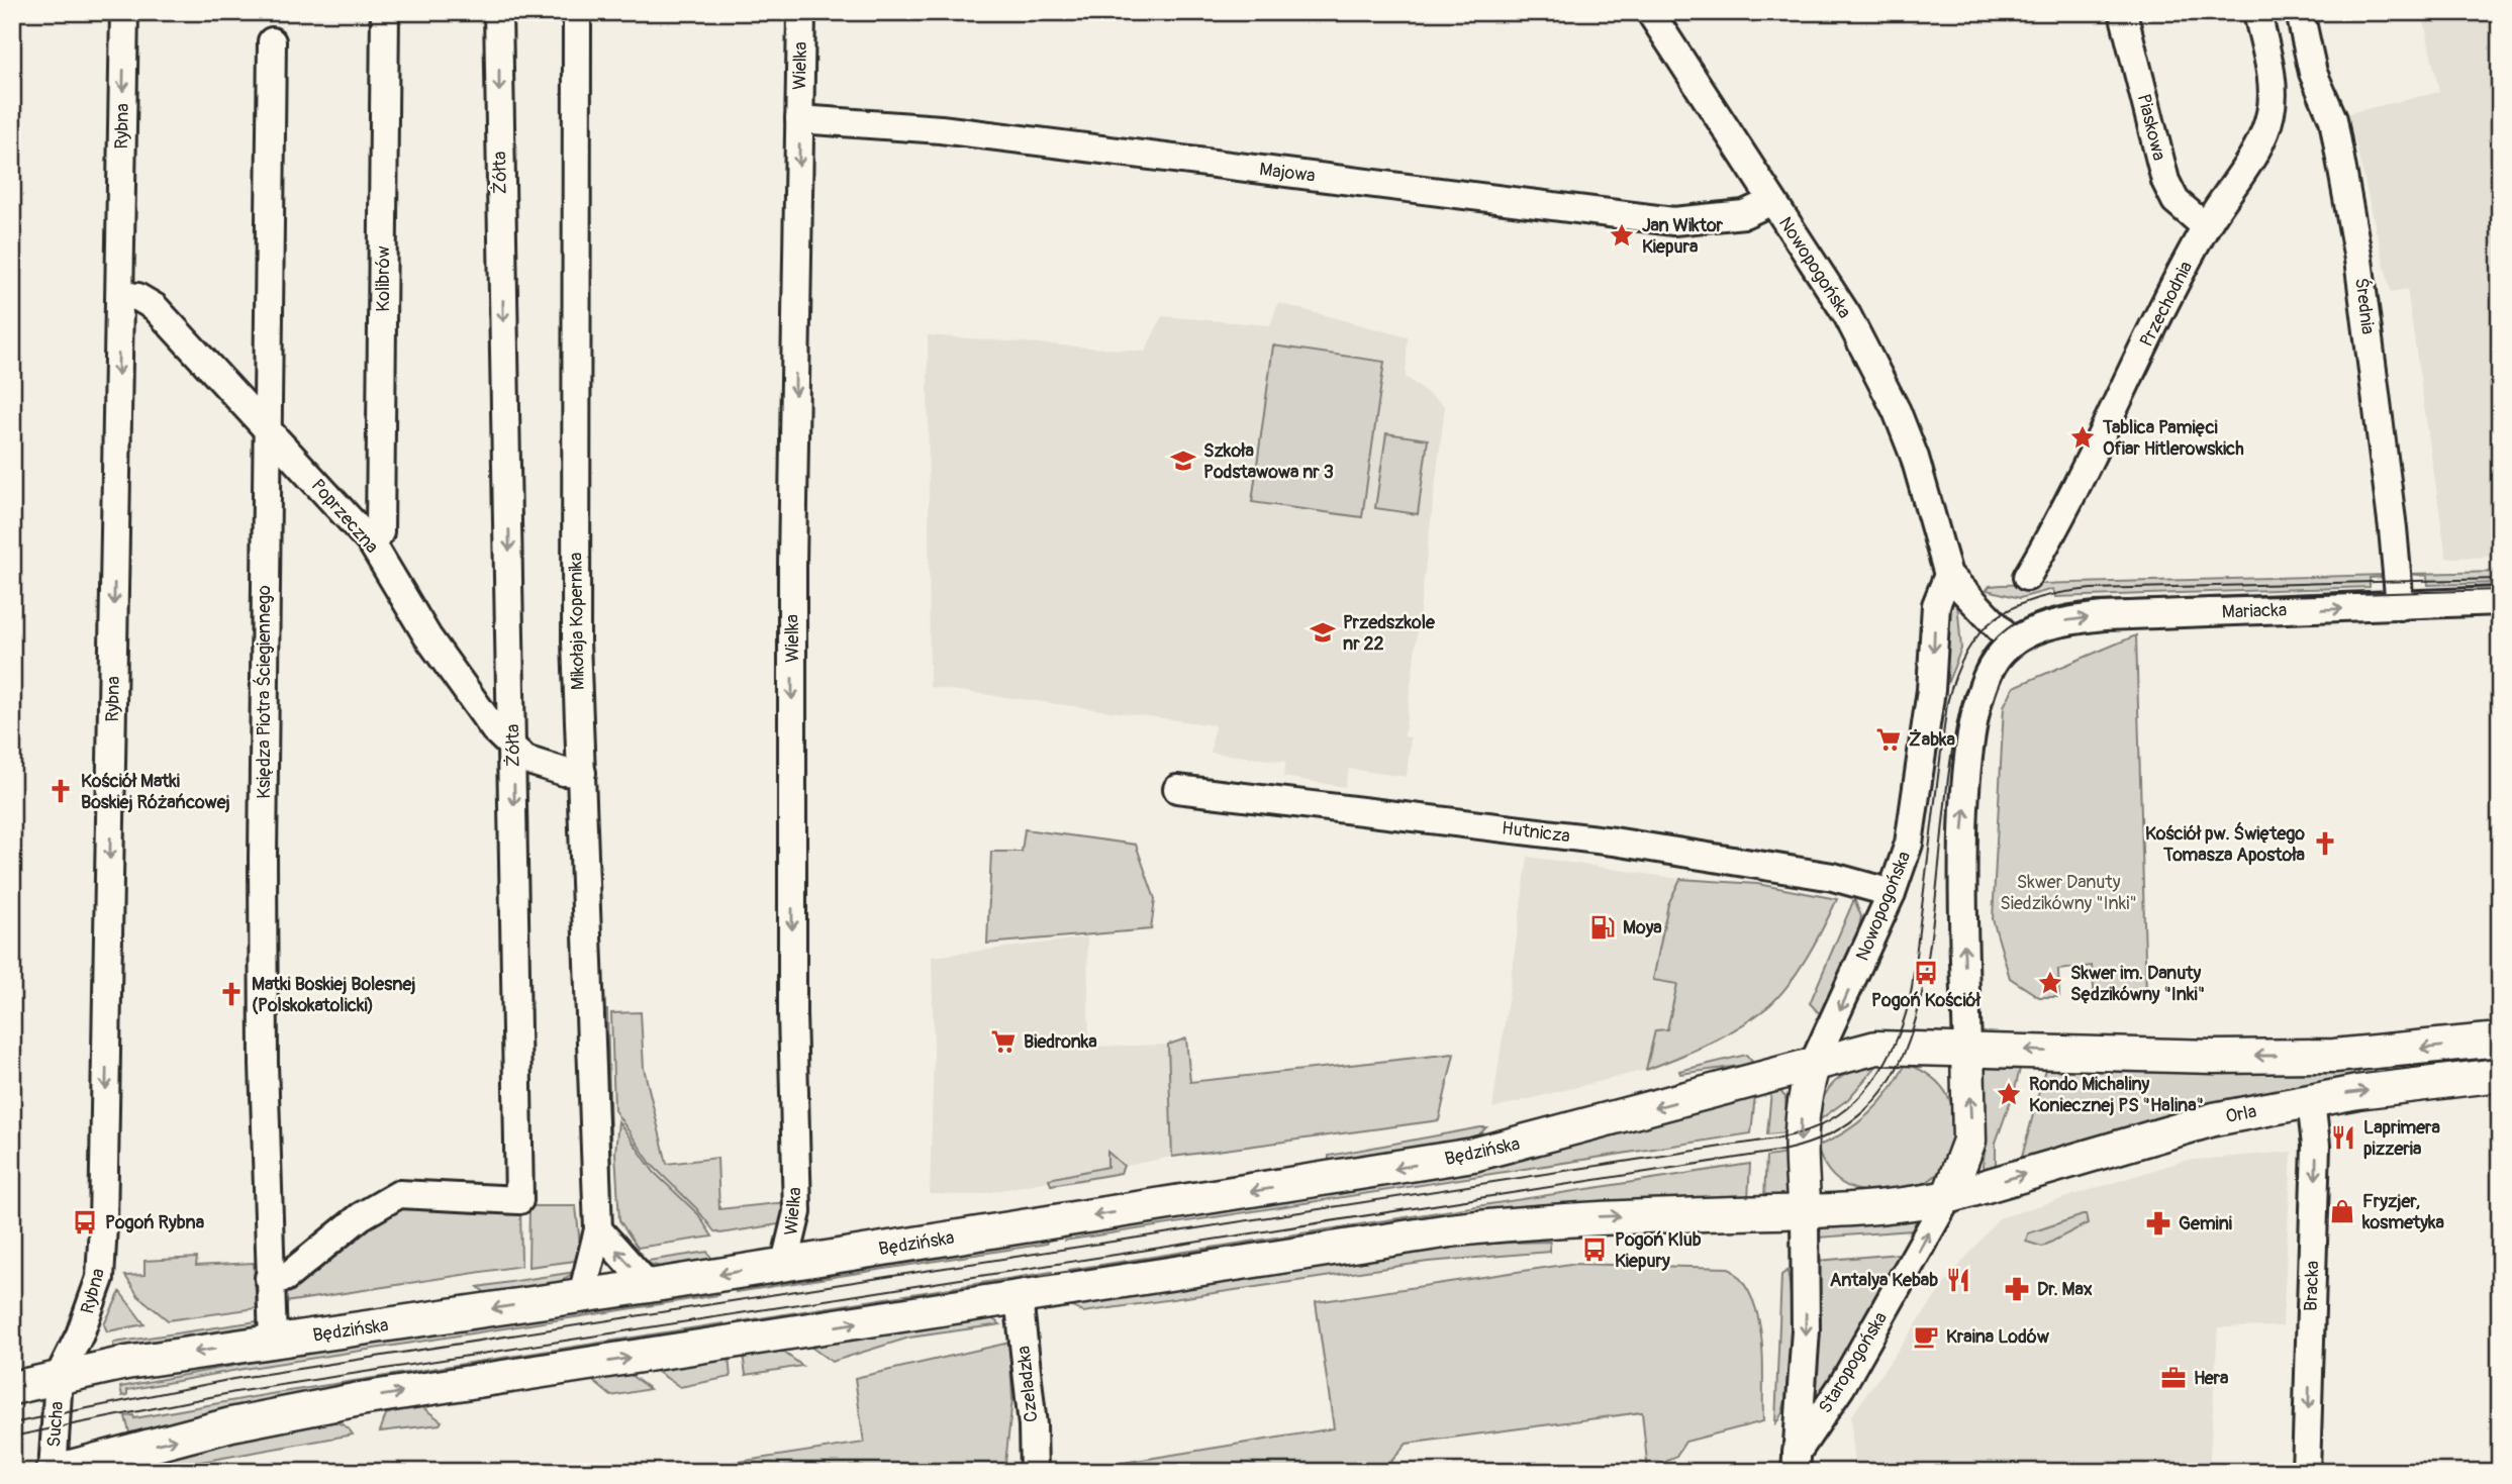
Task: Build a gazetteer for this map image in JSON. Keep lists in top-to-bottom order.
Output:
{
  "streets": {
    "street": [
      "Wielka",
      "Rybna",
      "Piaskowa",
      "Żółta",
      "Majowa",
      "Nowopogońska",
      "Kolibrów",
      "Przechodnia",
      "Średnia",
      "Poprzeczna",
      "Mariacka",
      "Mikołaja Kopernika",
      "Księdza Piotra Ściegiennego",
      "Hutnicza",
      "Orla",
      "Będzińska",
      "Bracka",
      "Staropogońska",
      "Czeladzka",
      "Sucha"
    ]
  },
  "crossings": [
    ["Wielka", "Majowa"],
    ["Wielka", "Będzińska"],
    ["Rybna", "Poprzeczna"],
    ["Rybna", "Będzińska"],
    ["Rybna", "Sucha"],
    ["Piaskowa", "Przechodnia"],
    ["Żółta", "Poprzeczna"],
    ["Żółta", "Księdza Piotra Ściegiennego"],
    ["Majowa", "Nowopogońska"],
    ["Nowopogońska", "Hutnicza"],
    ["Nowopogońska", "Będzińska"],
    ["Kolibrów", "Poprzeczna"],
    ["Średnia", "Mariacka"],
    ["Poprzeczna", "Mikołaja Kopernika"],
    ["Poprzeczna", "Księdza Piotra Ściegiennego"],
    ["Mikołaja Kopernika", "Będzińska"],
    ["Księdza Piotra Ściegiennego", "Będzińska"],
    ["Orla", "Bracka"],
    ["Orla", "Staropogońska"],
    ["Będzińska", "Sucha"]
  ],
  "one_way": [
    "Wielka",
    "Rybna",
    "Żółta",
    "Mariacka",
    "Bracka"
  ],
  "parks": ["Skwer Danuty Siedzikówny \"Inki\""],
  "places": {
    "place": [
      "Jan Wiktor Kiepura",
      "Tablica Pamięci Ofiar Hitlerowskich",
      "Skwer im. Danuty Sędzikówny \"Inki\"",
      "Rondo Michaliny Koniecznej PS \"Halina\""
    ],
    "school or university": ["Szkoła Podstawowa nr 3", "Przedszkole nr 22"],
    "supermarket": ["Żabka", "Biedronka"],
    "church": ["Kościół Matki Boskiej Różańcowej", "Kościół pw. Świętego Tomasza Apostoła", "Matki Boskiej Bolesnej (Polskokatolicki)"],
    "fuel station": ["Moya"],
    "bus stop": ["Pogoń Kościół", "Pogoń Rybna", "Pogoń Klub Kiepury"],
    "restaurant": ["Laprimera pizzeria", "Antalya Kebab"],
    "shop": ["Fryzjer, kosmetyka"],
    "pharmacy": ["Gemini", "Dr. Max"],
    "cafe": ["Kraina Lodów"],
    "office": ["Hera"]
  }
}
